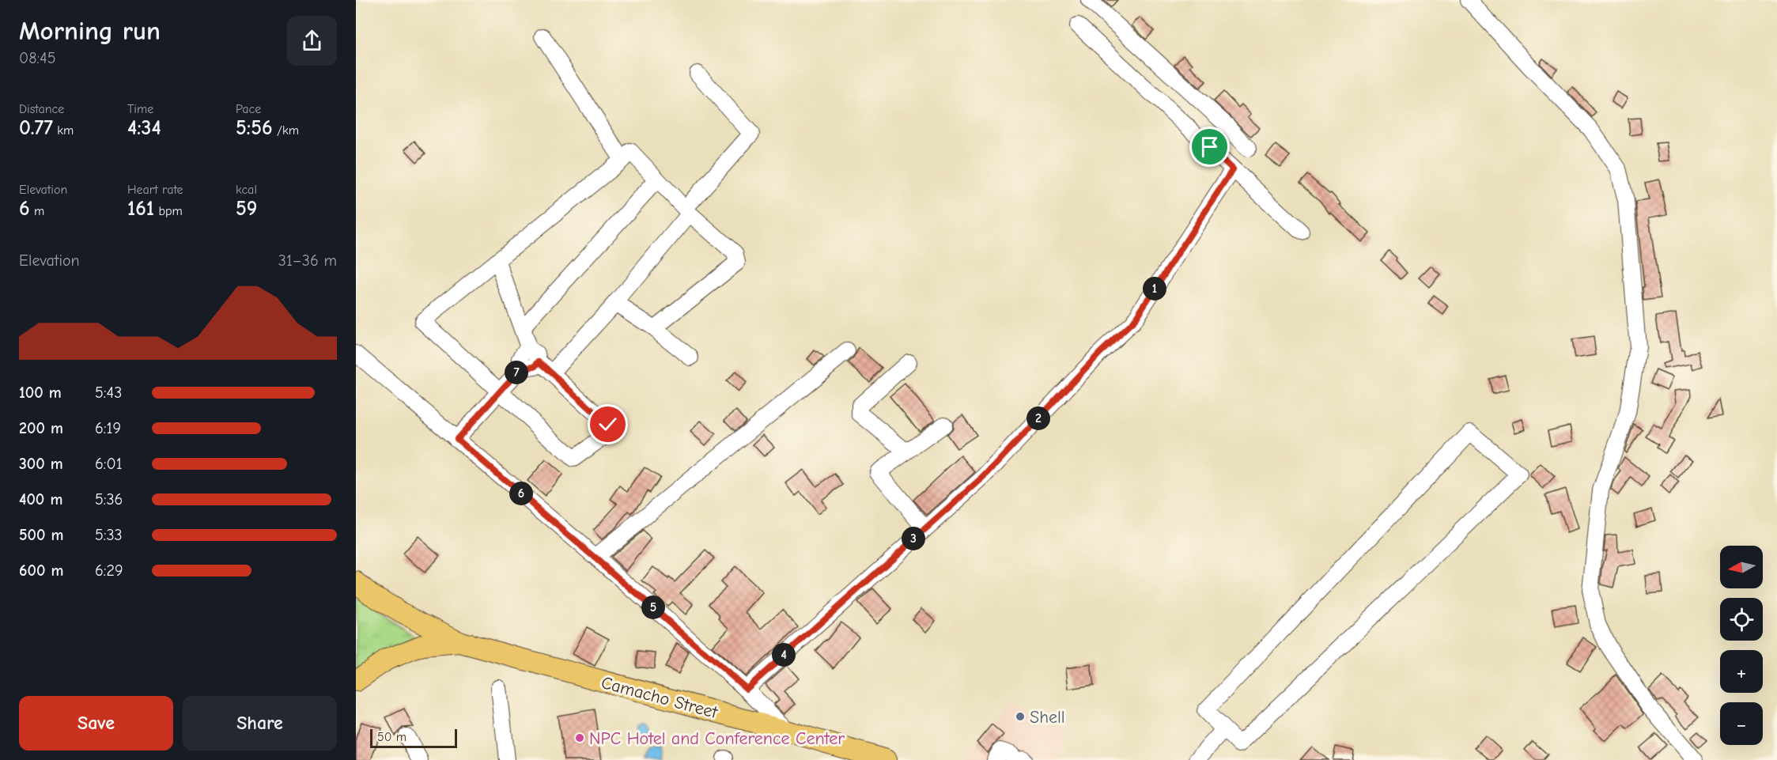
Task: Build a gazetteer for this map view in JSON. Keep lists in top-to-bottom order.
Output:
{
  "streets": {
    "main road": ["Camacho Street"]
  },
  "places": ["Shell", "NPC Hotel and Conference Center"],
  "scale_bar": "50 m",
  "north": "left",
  "page": {
    "heading": ["Morning run", "08:45"],
    "stats": [
      ["Distance", "0.77 km"],
      ["Time", "4:34"],
      ["Pace", "5:56 /km"],
      ["Elevation", "6 m"],
      ["Heart rate", "161 bpm"],
      ["kcal", "59"]
    ],
    "chart": ["Elevation", "31–36 m"],
    "pins": [
      "1",
      "7",
      "2",
      "6",
      "3",
      "5",
      "4"
    ],
    "list": [
      {
        "name": "100 m",
        "note": "5:43"
      },
      {
        "name": "200 m",
        "note": "6:19"
      },
      {
        "name": "300 m",
        "note": "6:01"
      },
      {
        "name": "400 m",
        "note": "5:36"
      },
      {
        "name": "500 m",
        "note": "5:33"
      },
      {
        "name": "600 m",
        "note": "6:29"
      }
    ],
    "map_buttons": ["+", "−"],
    "buttons": ["Save", "Share"],
    "scale": "50 m"
  }
}
